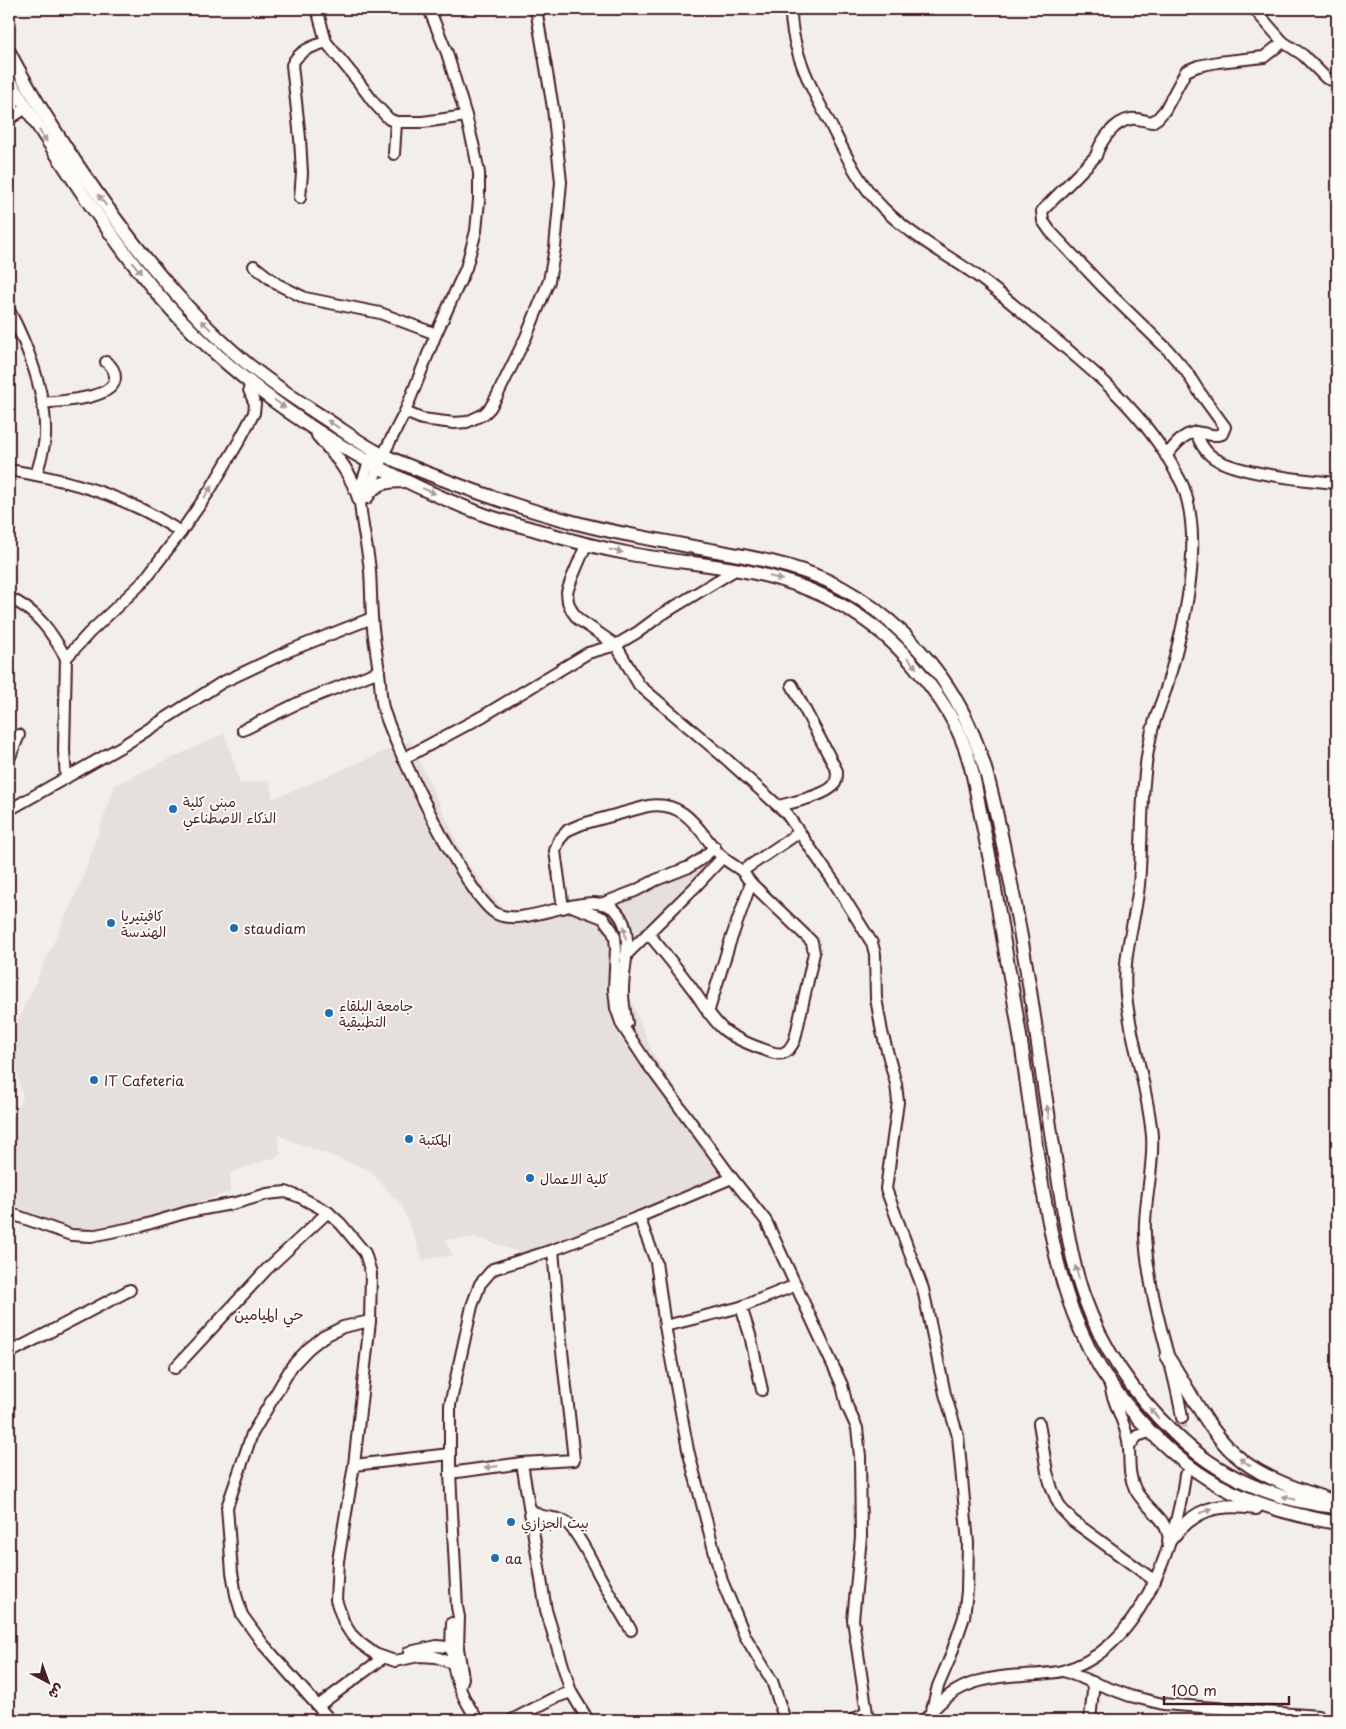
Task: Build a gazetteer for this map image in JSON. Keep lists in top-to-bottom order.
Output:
{
  "districts": ["حي الميامين"],
  "places": [
    "مبنى كلية الذكاء الاصطناعي",
    "كافيتيريا الهندسة",
    "staudiam",
    "جامعة البلقاء التطبيقية",
    "IT Cafeteria",
    "المكتبة",
    "كلية الاعمال",
    "بيت الجزازي",
    "aa"
  ],
  "scale_bar": "100 m",
  "north": "bottom right"
}
